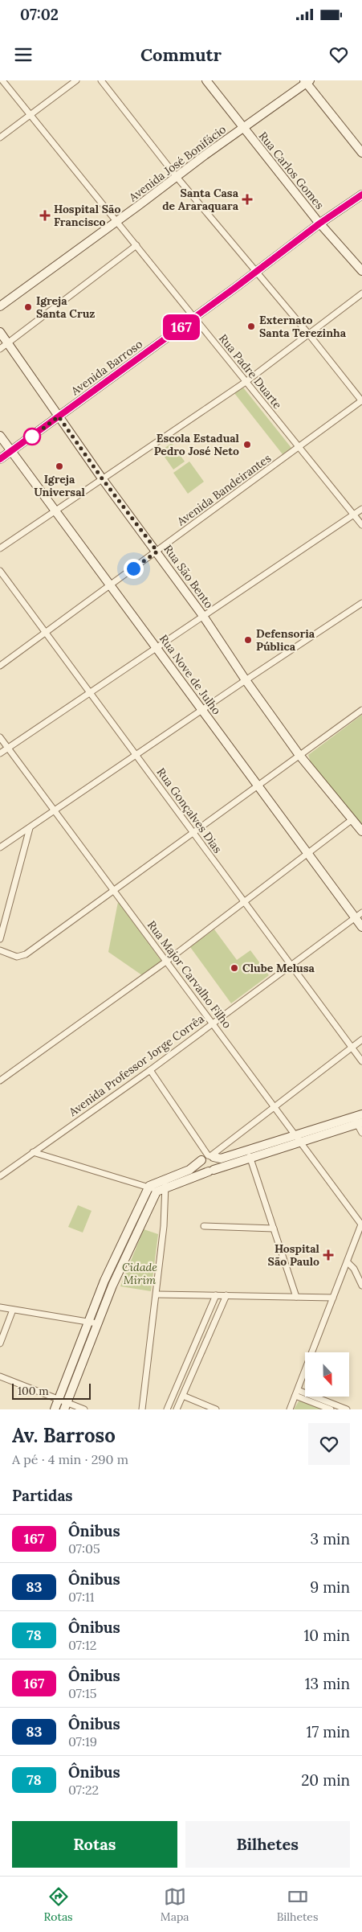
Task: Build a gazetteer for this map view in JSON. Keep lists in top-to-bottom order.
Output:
{
  "streets": {
    "street": [
      "Avenida José Bonifácio",
      "Rua Carlos Gomes",
      "Avenida Barroso",
      "Rua Padre Duarte",
      "Avenida Bandeirantes",
      "Rua São Bento",
      "Rua Nove de Julho",
      "Rua Gonçalves Dias",
      "Rua Major Carvalho Filho",
      "Avenida Professor Jorge Corrêa"
    ]
  },
  "crossings": [
    ["Avenida José Bonifácio", "Rua Carlos Gomes"],
    ["Avenida José Bonifácio", "Rua Padre Duarte"],
    ["Rua Carlos Gomes", "Avenida Barroso"],
    ["Avenida Barroso", "Rua Padre Duarte"],
    ["Avenida Barroso", "Rua São Bento"],
    ["Avenida Barroso", "Rua Nove de Julho"],
    ["Rua Padre Duarte", "Avenida Bandeirantes"],
    ["Avenida Bandeirantes", "Rua São Bento"],
    ["Avenida Bandeirantes", "Rua Nove de Julho"],
    ["Avenida Bandeirantes", "Rua Gonçalves Dias"],
    ["Rua Nove de Julho", "Avenida Professor Jorge Corrêa"],
    ["Rua Gonçalves Dias", "Avenida Professor Jorge Corrêa"],
    ["Rua Major Carvalho Filho", "Avenida Professor Jorge Corrêa"]
  ],
  "parks": ["Cidade Mirim"],
  "places": {
    "health": ["Santa Casa de Araraquara", "Hospital São Francisco", "Hospital São Paulo"],
    "other": [
      "Igreja Santa Cruz",
      "Externato Santa Terezinha",
      "Escola Estadual Pedro José Neto",
      "Igreja Universal",
      "Defensoria Pública",
      "Clube Melusa"
    ]
  },
  "lines": ["bus line 167"],
  "scale_bar": "100 m",
  "north": "bottom",
  "page": {
    "status": "07:02",
    "header": "Commutr",
    "on_map": "167",
    "scale": "100 m",
    "heading": [
      ["Av. Barroso", "A pé · 4 min · 290 m"],
      "Partidas"
    ],
    "list": [
      {
        "mark": "167",
        "name": "Ônibus",
        "note": "07:05",
        "value": "3 min"
      },
      {
        "mark": "83",
        "name": "Ônibus",
        "note": "07:11",
        "value": "9 min"
      },
      {
        "mark": "78",
        "name": "Ônibus",
        "note": "07:12",
        "value": "10 min"
      },
      {
        "mark": "167",
        "name": "Ônibus",
        "note": "07:15",
        "value": "13 min"
      },
      {
        "mark": "83",
        "name": "Ônibus",
        "note": "07:19",
        "value": "17 min"
      },
      {
        "mark": "78",
        "name": "Ônibus",
        "note": "07:22",
        "value": "20 min"
      }
    ],
    "buttons": ["Rotas", "Bilhetes"],
    "tabs": ["Rotas", "Mapa", "Bilhetes"]
  }
}
